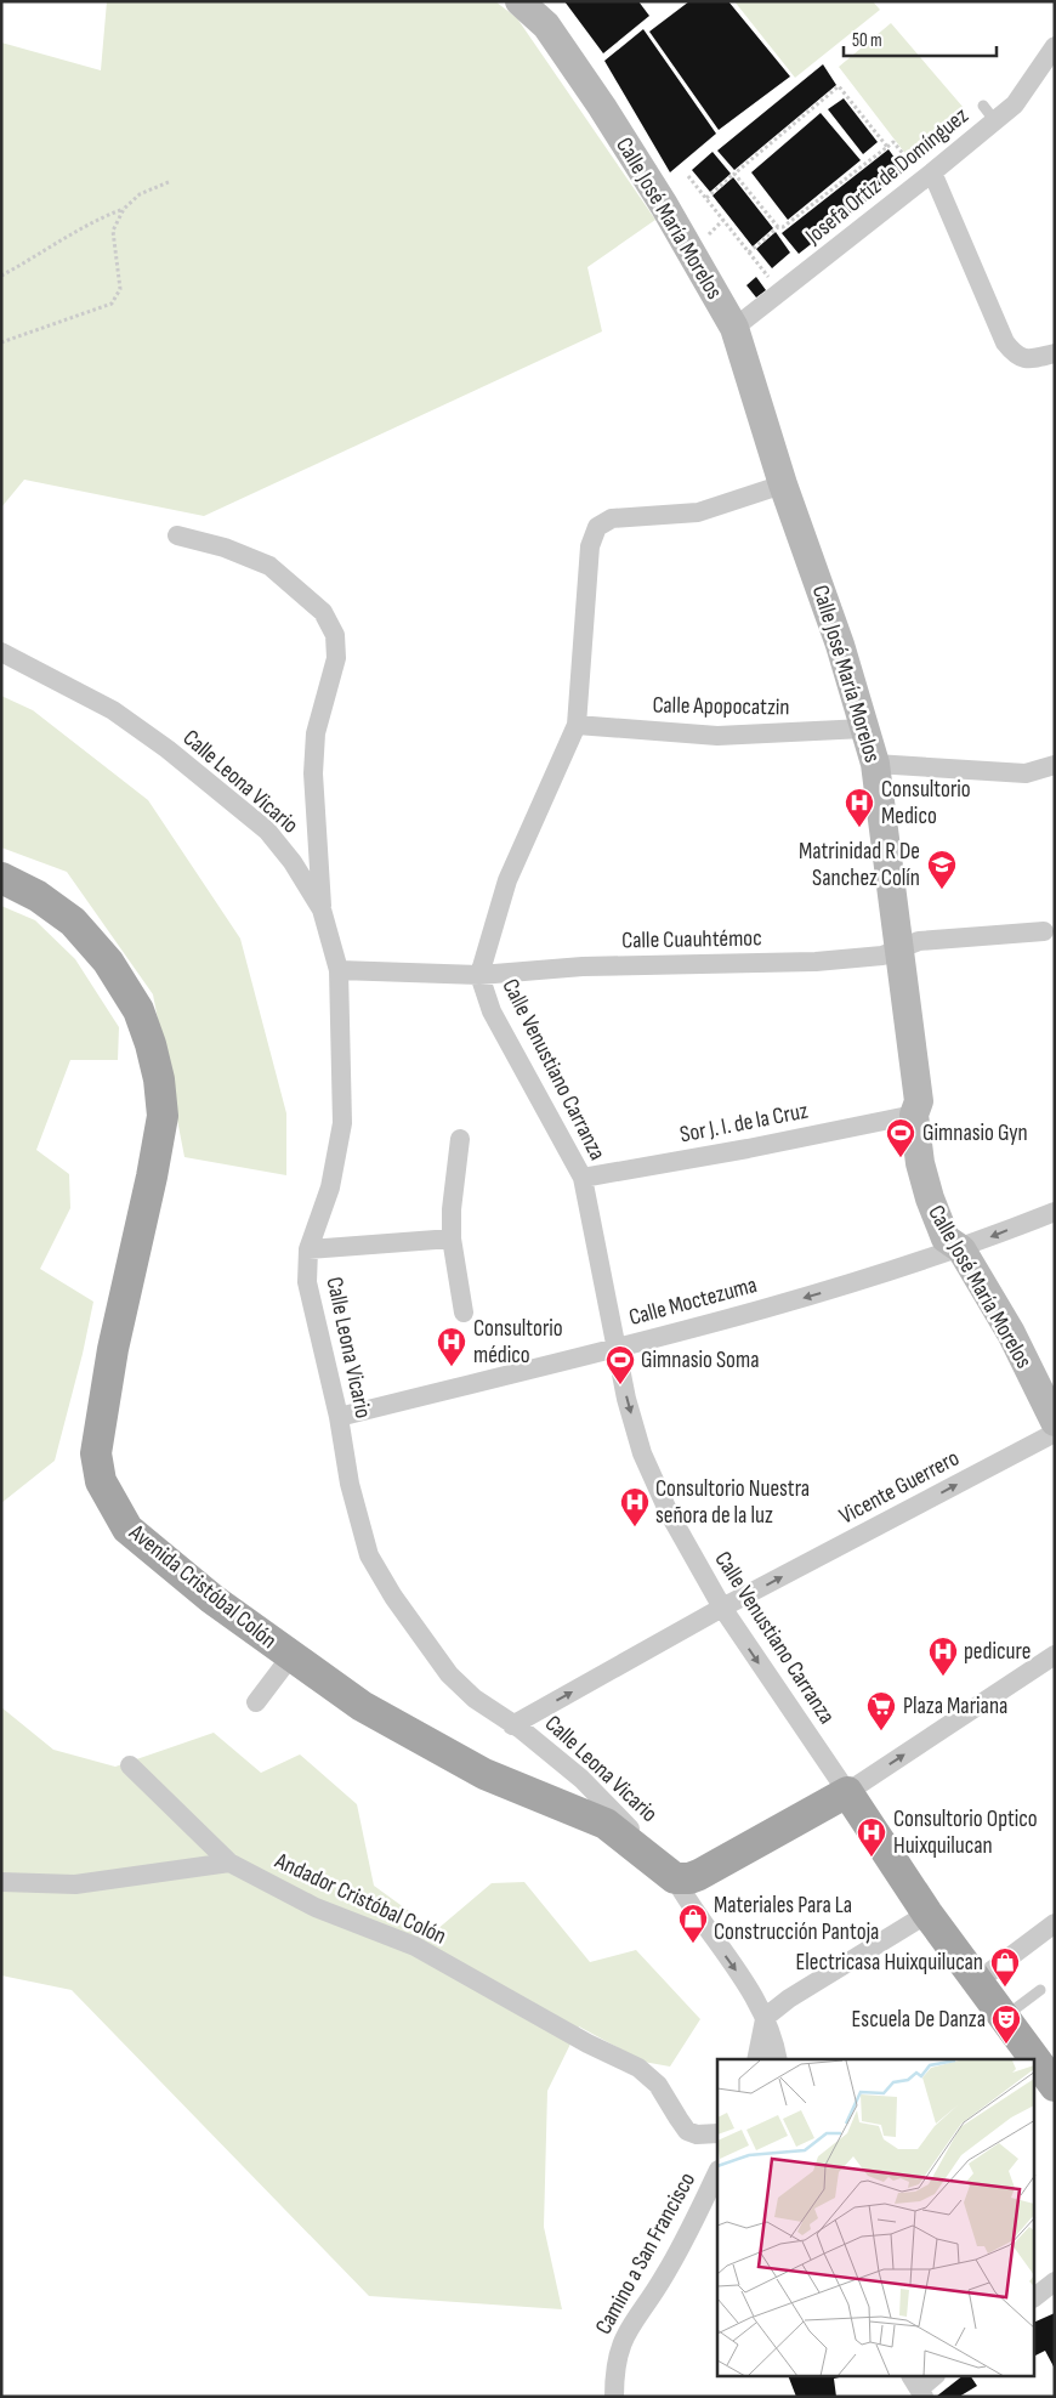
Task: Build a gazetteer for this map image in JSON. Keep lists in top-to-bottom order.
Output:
{
  "streets": {
    "main road": ["Calle José María Morelos", "Avenida Cristóbal Colón"],
    "street": [
      "Josefa Ortiz de Domínguez",
      "Calle Apopocatzin",
      "Calle Leona Vicario",
      "Calle Cuauhtémoc",
      "Calle Venustiano Carranza",
      "Sor J. I. de la Cruz",
      "Calle Moctezuma",
      "Vicente Guerrero",
      "Andador Cristóbal Colón",
      "Camino a San Francisco"
    ]
  },
  "crossings": [
    ["Josefa Ortiz de Domínguez", "Calle José María Morelos"],
    ["Calle José María Morelos", "Calle Apopocatzin"],
    ["Calle José María Morelos", "Calle Cuauhtémoc"],
    ["Calle José María Morelos", "Calle Venustiano Carranza"],
    ["Calle José María Morelos", "Sor J. I. de la Cruz"],
    ["Calle José María Morelos", "Calle Moctezuma"],
    ["Calle Apopocatzin", "Calle Venustiano Carranza"],
    ["Calle Leona Vicario", "Calle Cuauhtémoc"],
    ["Calle Leona Vicario", "Calle Moctezuma"],
    ["Calle Leona Vicario", "Vicente Guerrero"],
    ["Calle Leona Vicario", "Avenida Cristóbal Colón"],
    ["Calle Cuauhtémoc", "Calle Venustiano Carranza"],
    ["Calle Venustiano Carranza", "Sor J. I. de la Cruz"],
    ["Calle Venustiano Carranza", "Calle Moctezuma"],
    ["Calle Venustiano Carranza", "Vicente Guerrero"]
  ],
  "one_way": ["Calle Moctezuma", "Vicente Guerrero"],
  "places": {
    "hospital": [
      "Consultorio Medico",
      "Consultorio médico",
      "Consultorio Nuestra señora de la luz",
      "pedicure",
      "Consultorio Optico Huixquilucan"
    ],
    "school or university": ["Matrinidad R De Sanchez Colín"],
    "sports": ["Gimnasio Gyn", "Gimnasio Soma"],
    "supermarket": ["Plaza Mariana"],
    "shop": ["Materiales Para La Construcción Pantoja", "Electricasa Huixquilucan"],
    "theatre": ["Escuela De Danza"]
  },
  "scale_bar": "50 m"
}
